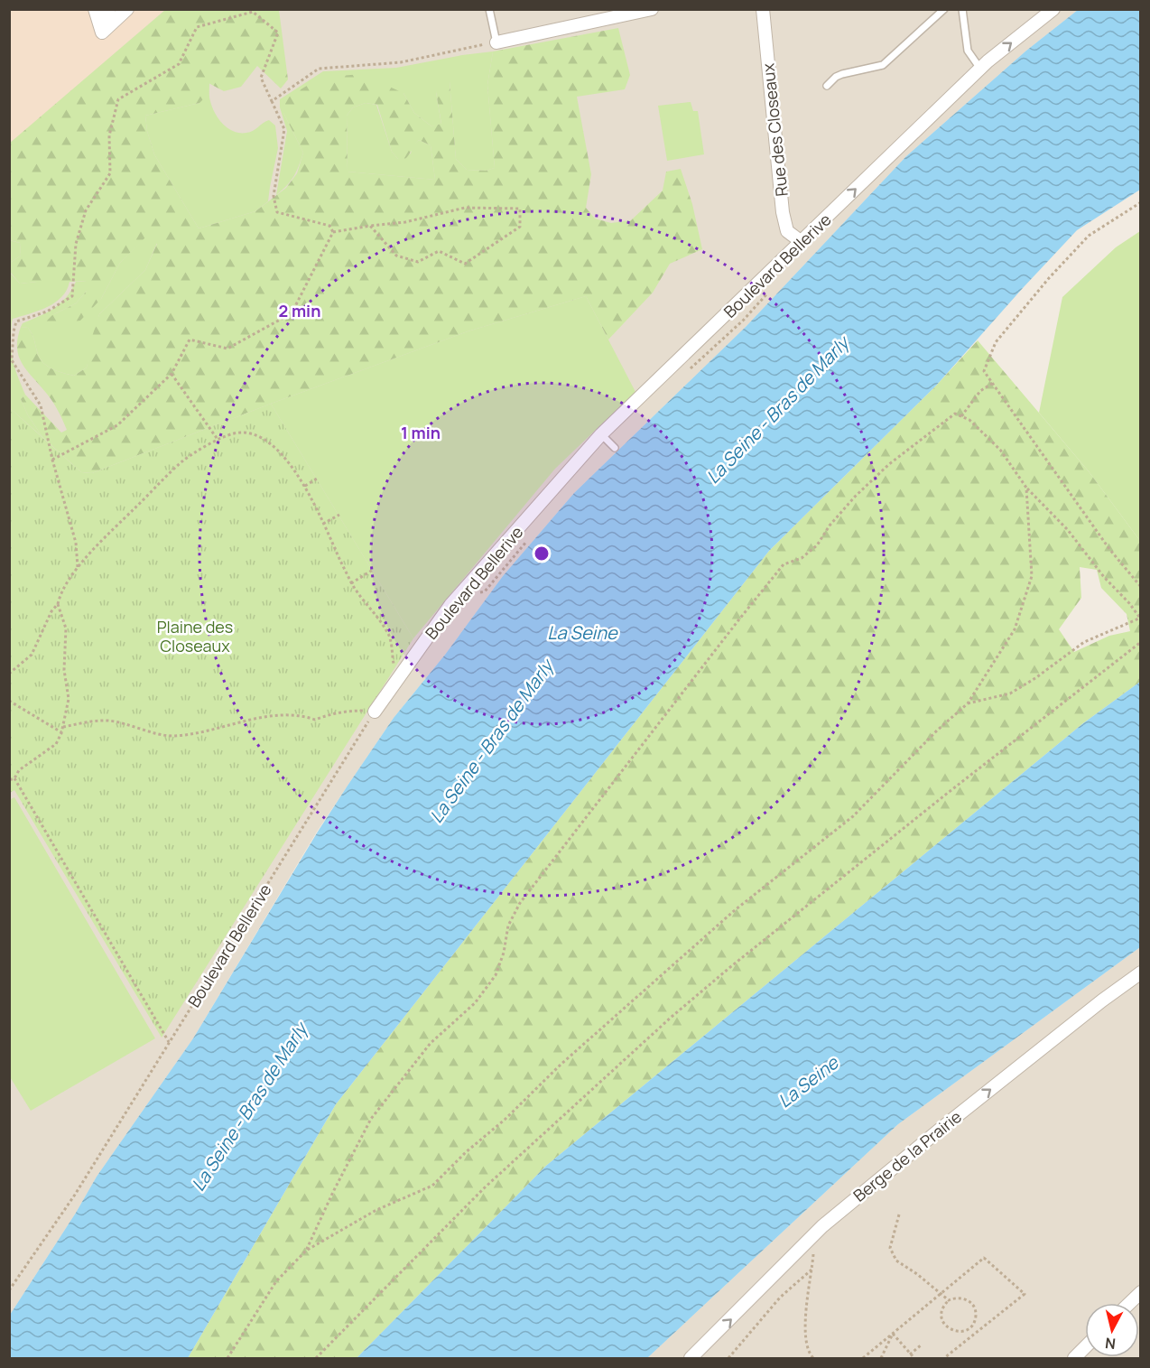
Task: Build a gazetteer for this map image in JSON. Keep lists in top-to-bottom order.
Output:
{
  "streets": {
    "street": ["Rue des Closeaux", "Boulevard Bellerive", "Berge de la Prairie"]
  },
  "crossings": [
    ["Rue des Closeaux", "Boulevard Bellerive"]
  ],
  "one_way": ["Berge de la Prairie"],
  "water": ["La Seine - Bras de Marly", "La Seine"],
  "parks": ["Plaine des Closeaux"],
  "north": "bottom",
  "rings": ["2 min", "1 min"]
}
